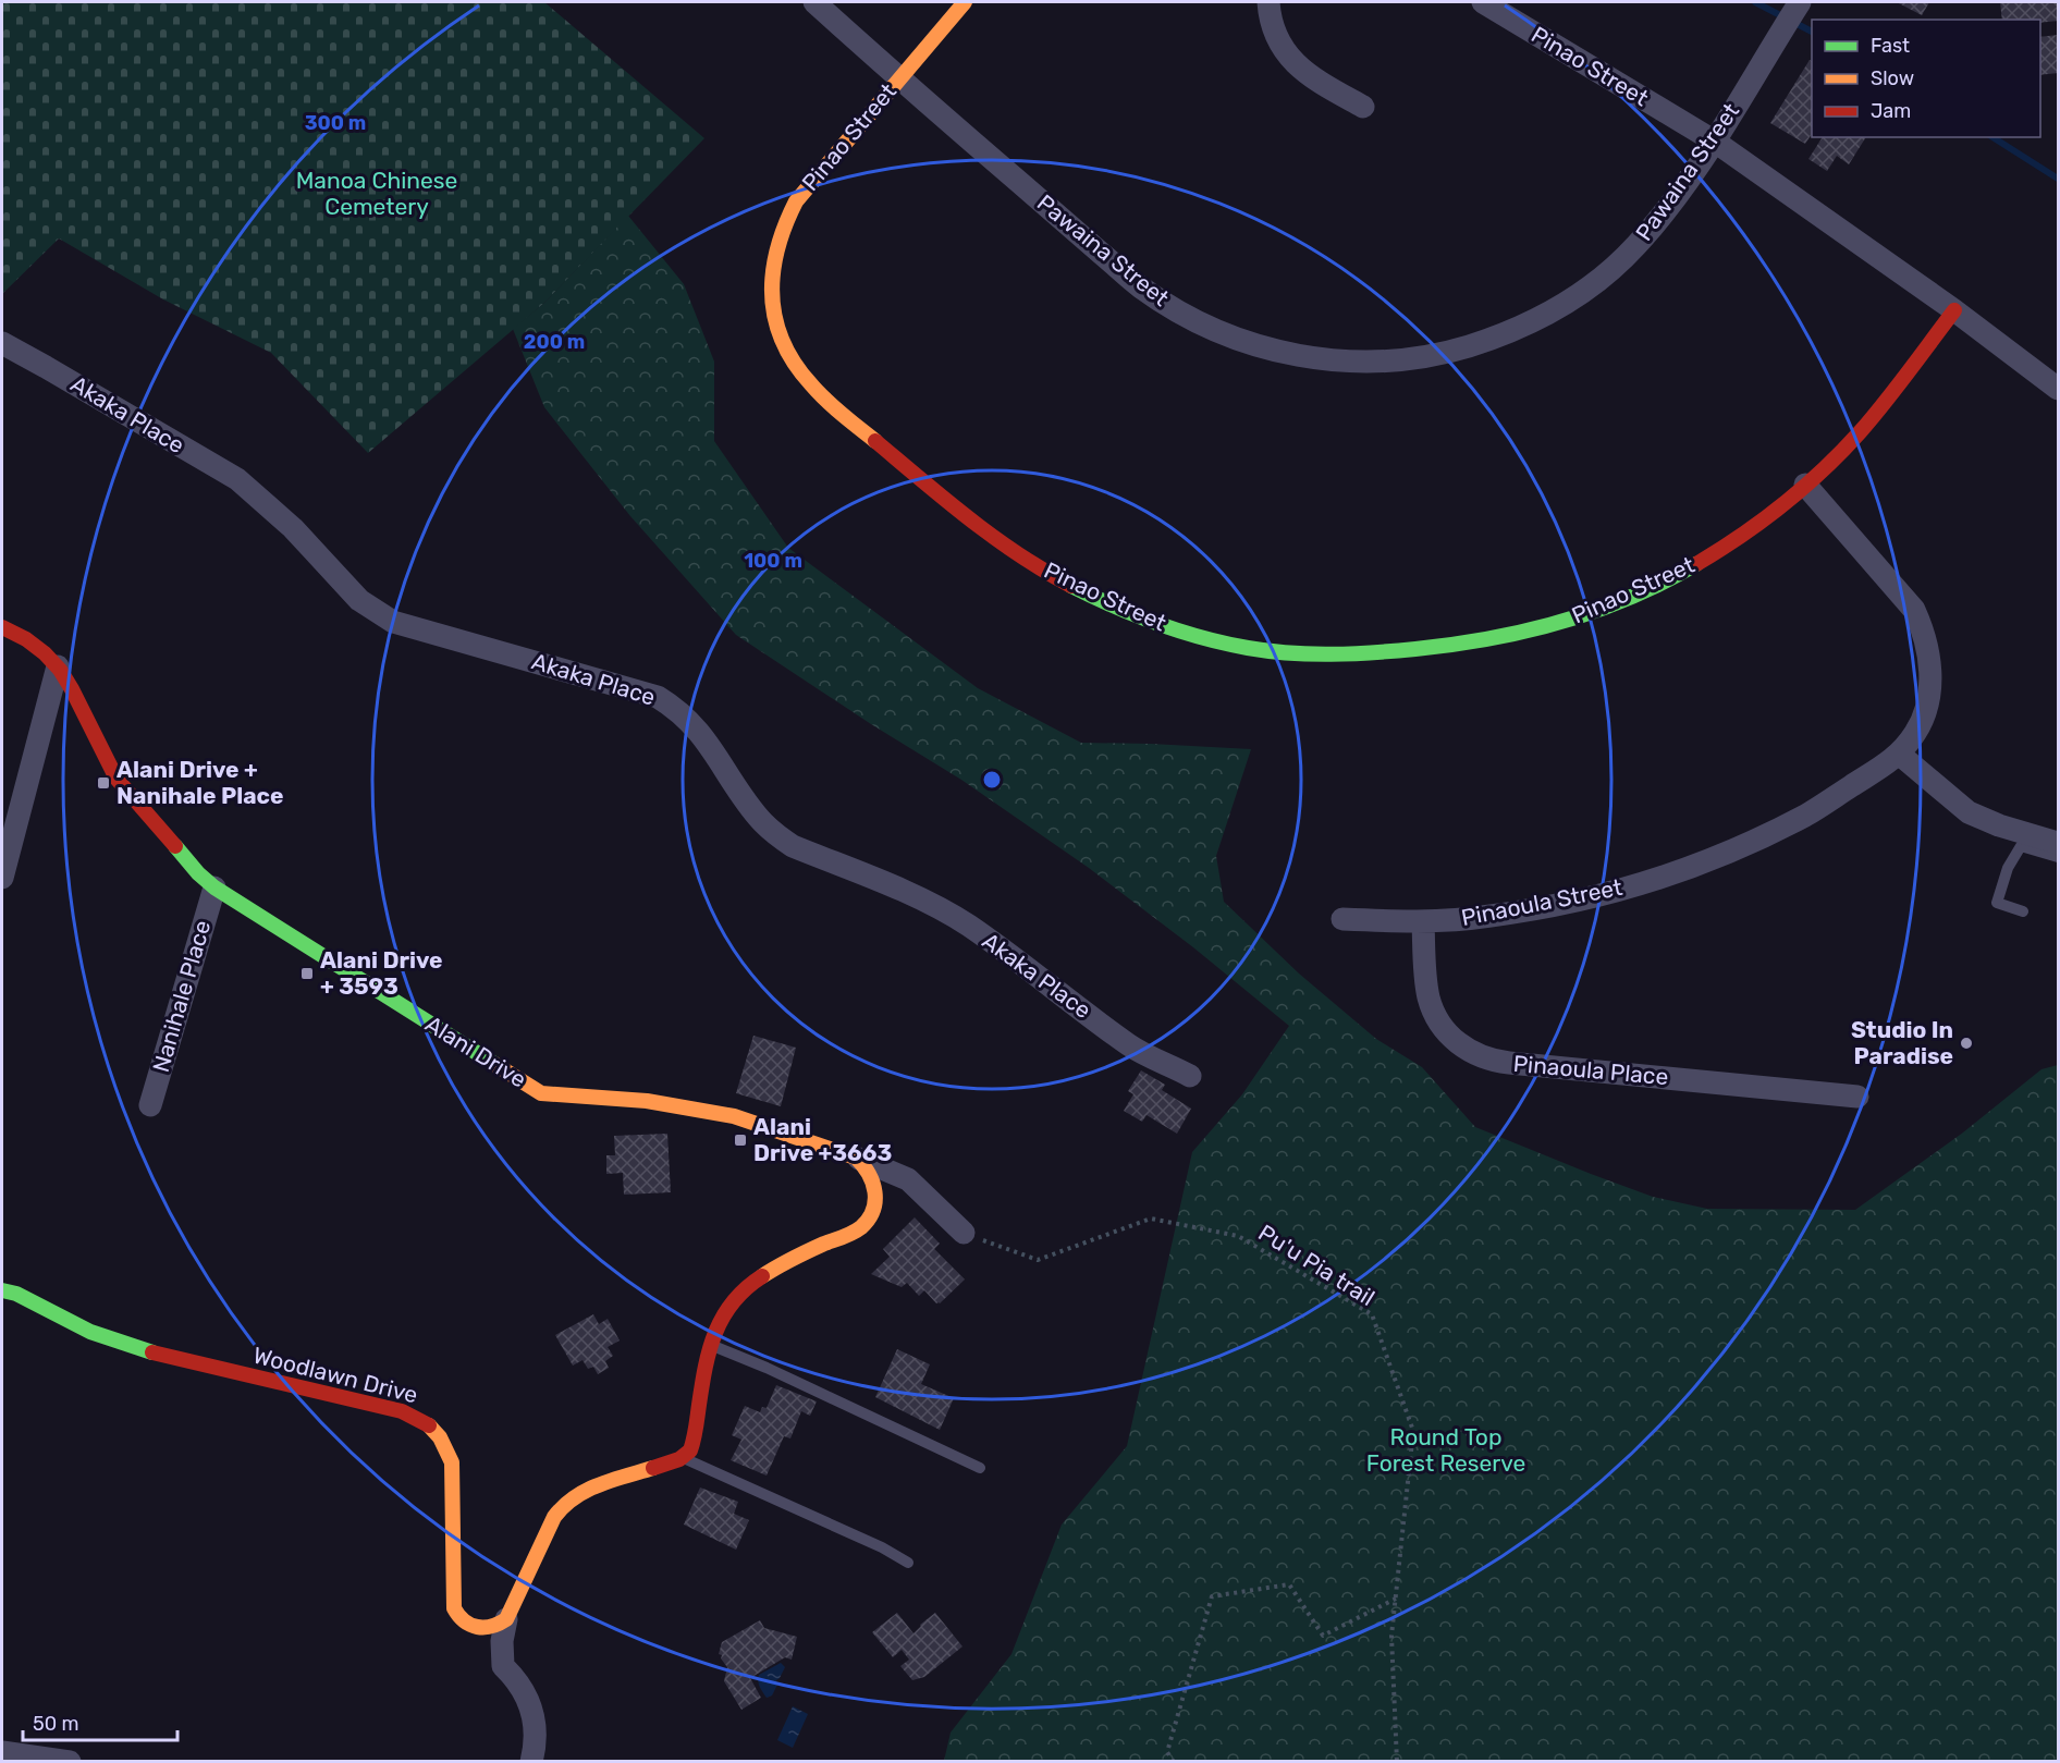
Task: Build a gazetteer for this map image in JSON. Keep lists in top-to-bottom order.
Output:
{
  "streets": {
    "street": [
      "Pinao Street",
      "Pawaina Street",
      "Akaka Place",
      "Pinaoula Street",
      "Nanihale Place",
      "Alani Drive",
      "Pinaoula Place",
      "Woodlawn Drive"
    ],
    "path": ["Pu'u Pia trail"]
  },
  "crossings": [
    ["Pinao Street", "Pawaina Street"],
    ["Pinao Street", "Pinaoula Street"],
    ["Pinaoula Street", "Pinaoula Place"],
    ["Nanihale Place", "Alani Drive"],
    ["Alani Drive", "Pu'u Pia trail"]
  ],
  "parks": ["Manoa Chinese Cemetery", "Round Top Forest Reserve"],
  "places": {
    "transit": ["Alani Drive + Nanihale Place", "Alani Drive + 3593", "Alani Drive +3663"],
    "other": ["Studio In Paradise"]
  },
  "legend": ["Fast", "Slow", "Jam"],
  "scale_bar": "50 m",
  "rings": ["300 m", "200 m", "100 m"]
}
